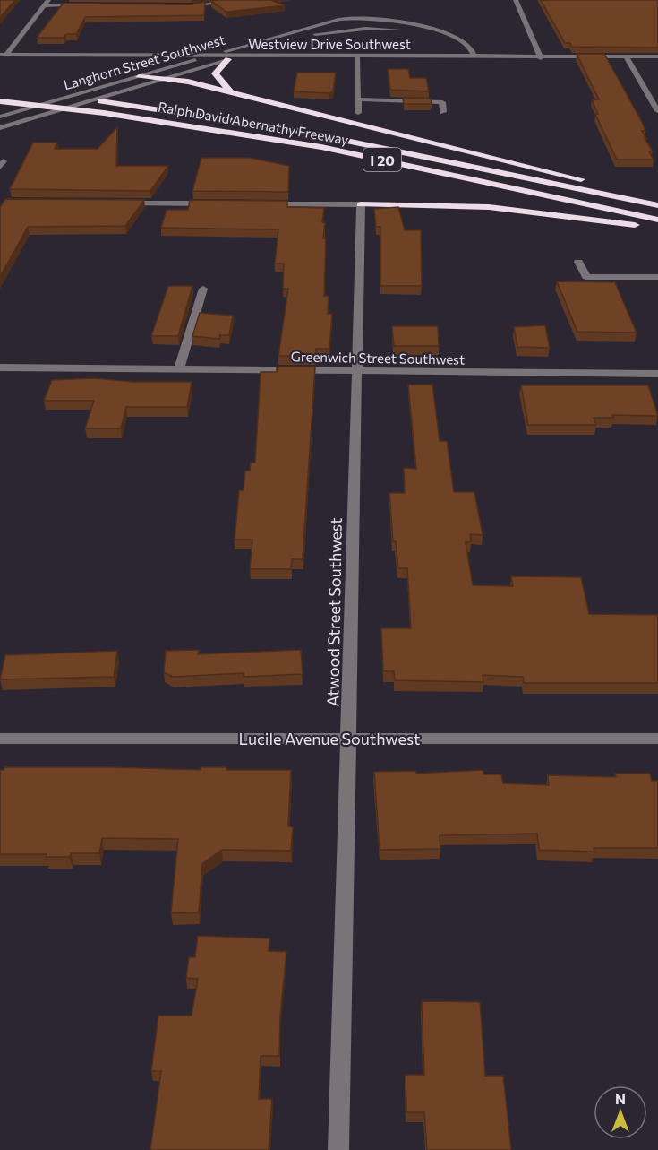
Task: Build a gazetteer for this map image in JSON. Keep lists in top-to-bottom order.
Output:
{
  "streets": {
    "highway": ["Ralph David Abernathy Freeway", "I 20"],
    "street": [
      "Westview Drive Southwest",
      "Langhorn Street Southwest",
      "Greenwich Street Southwest",
      "Atwood Street Southwest",
      "Lucile Avenue Southwest"
    ]
  },
  "crossings": [
    ["Westview Drive Southwest", "Langhorn Street Southwest"],
    ["Greenwich Street Southwest", "Atwood Street Southwest"],
    ["Atwood Street Southwest", "Lucile Avenue Southwest"]
  ],
  "north": "top"
}
